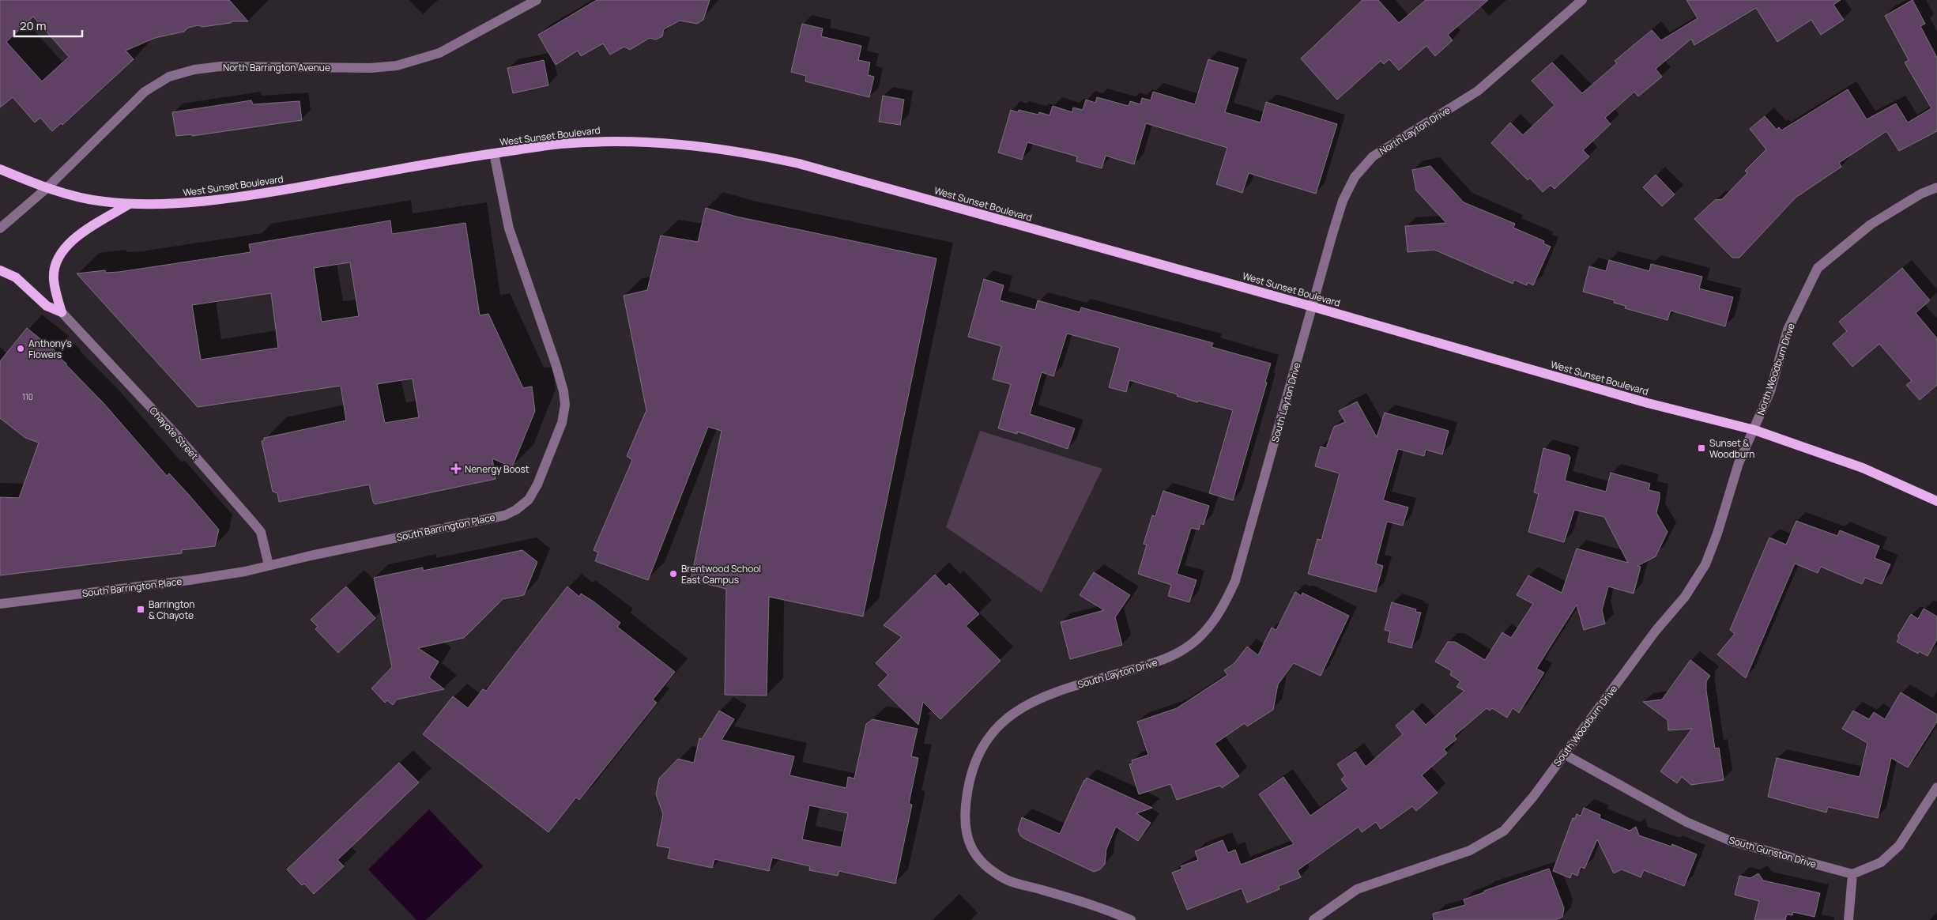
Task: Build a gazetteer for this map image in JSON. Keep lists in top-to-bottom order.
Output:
{
  "streets": {
    "main road": ["West Sunset Boulevard"],
    "street": [
      "North Barrington Avenue",
      "North Layton Drive",
      "North Woodburn Drive",
      "South Layton Drive",
      "Chayote Street",
      "South Barrington Place",
      "South Woodburn Drive",
      "South Gunston Drive"
    ]
  },
  "crossings": [
    ["North Barrington Avenue", "West Sunset Boulevard"],
    ["North Layton Drive", "West Sunset Boulevard"],
    ["North Layton Drive", "South Layton Drive"],
    ["West Sunset Boulevard", "North Woodburn Drive"],
    ["West Sunset Boulevard", "South Layton Drive"],
    ["West Sunset Boulevard", "South Barrington Place"],
    ["West Sunset Boulevard", "South Woodburn Drive"],
    ["North Woodburn Drive", "South Woodburn Drive"],
    ["Chayote Street", "South Barrington Place"],
    ["South Woodburn Drive", "South Gunston Drive"]
  ],
  "places": {
    "other": ["Anthony's Flowers", "Brentwood School East Campus"],
    "transit": ["Sunset & Woodburn", "Barrington & Chayote"],
    "health": ["Nenergy Boost"]
  },
  "house_numbers": ["110"],
  "scale_bar": "20 m"
}
